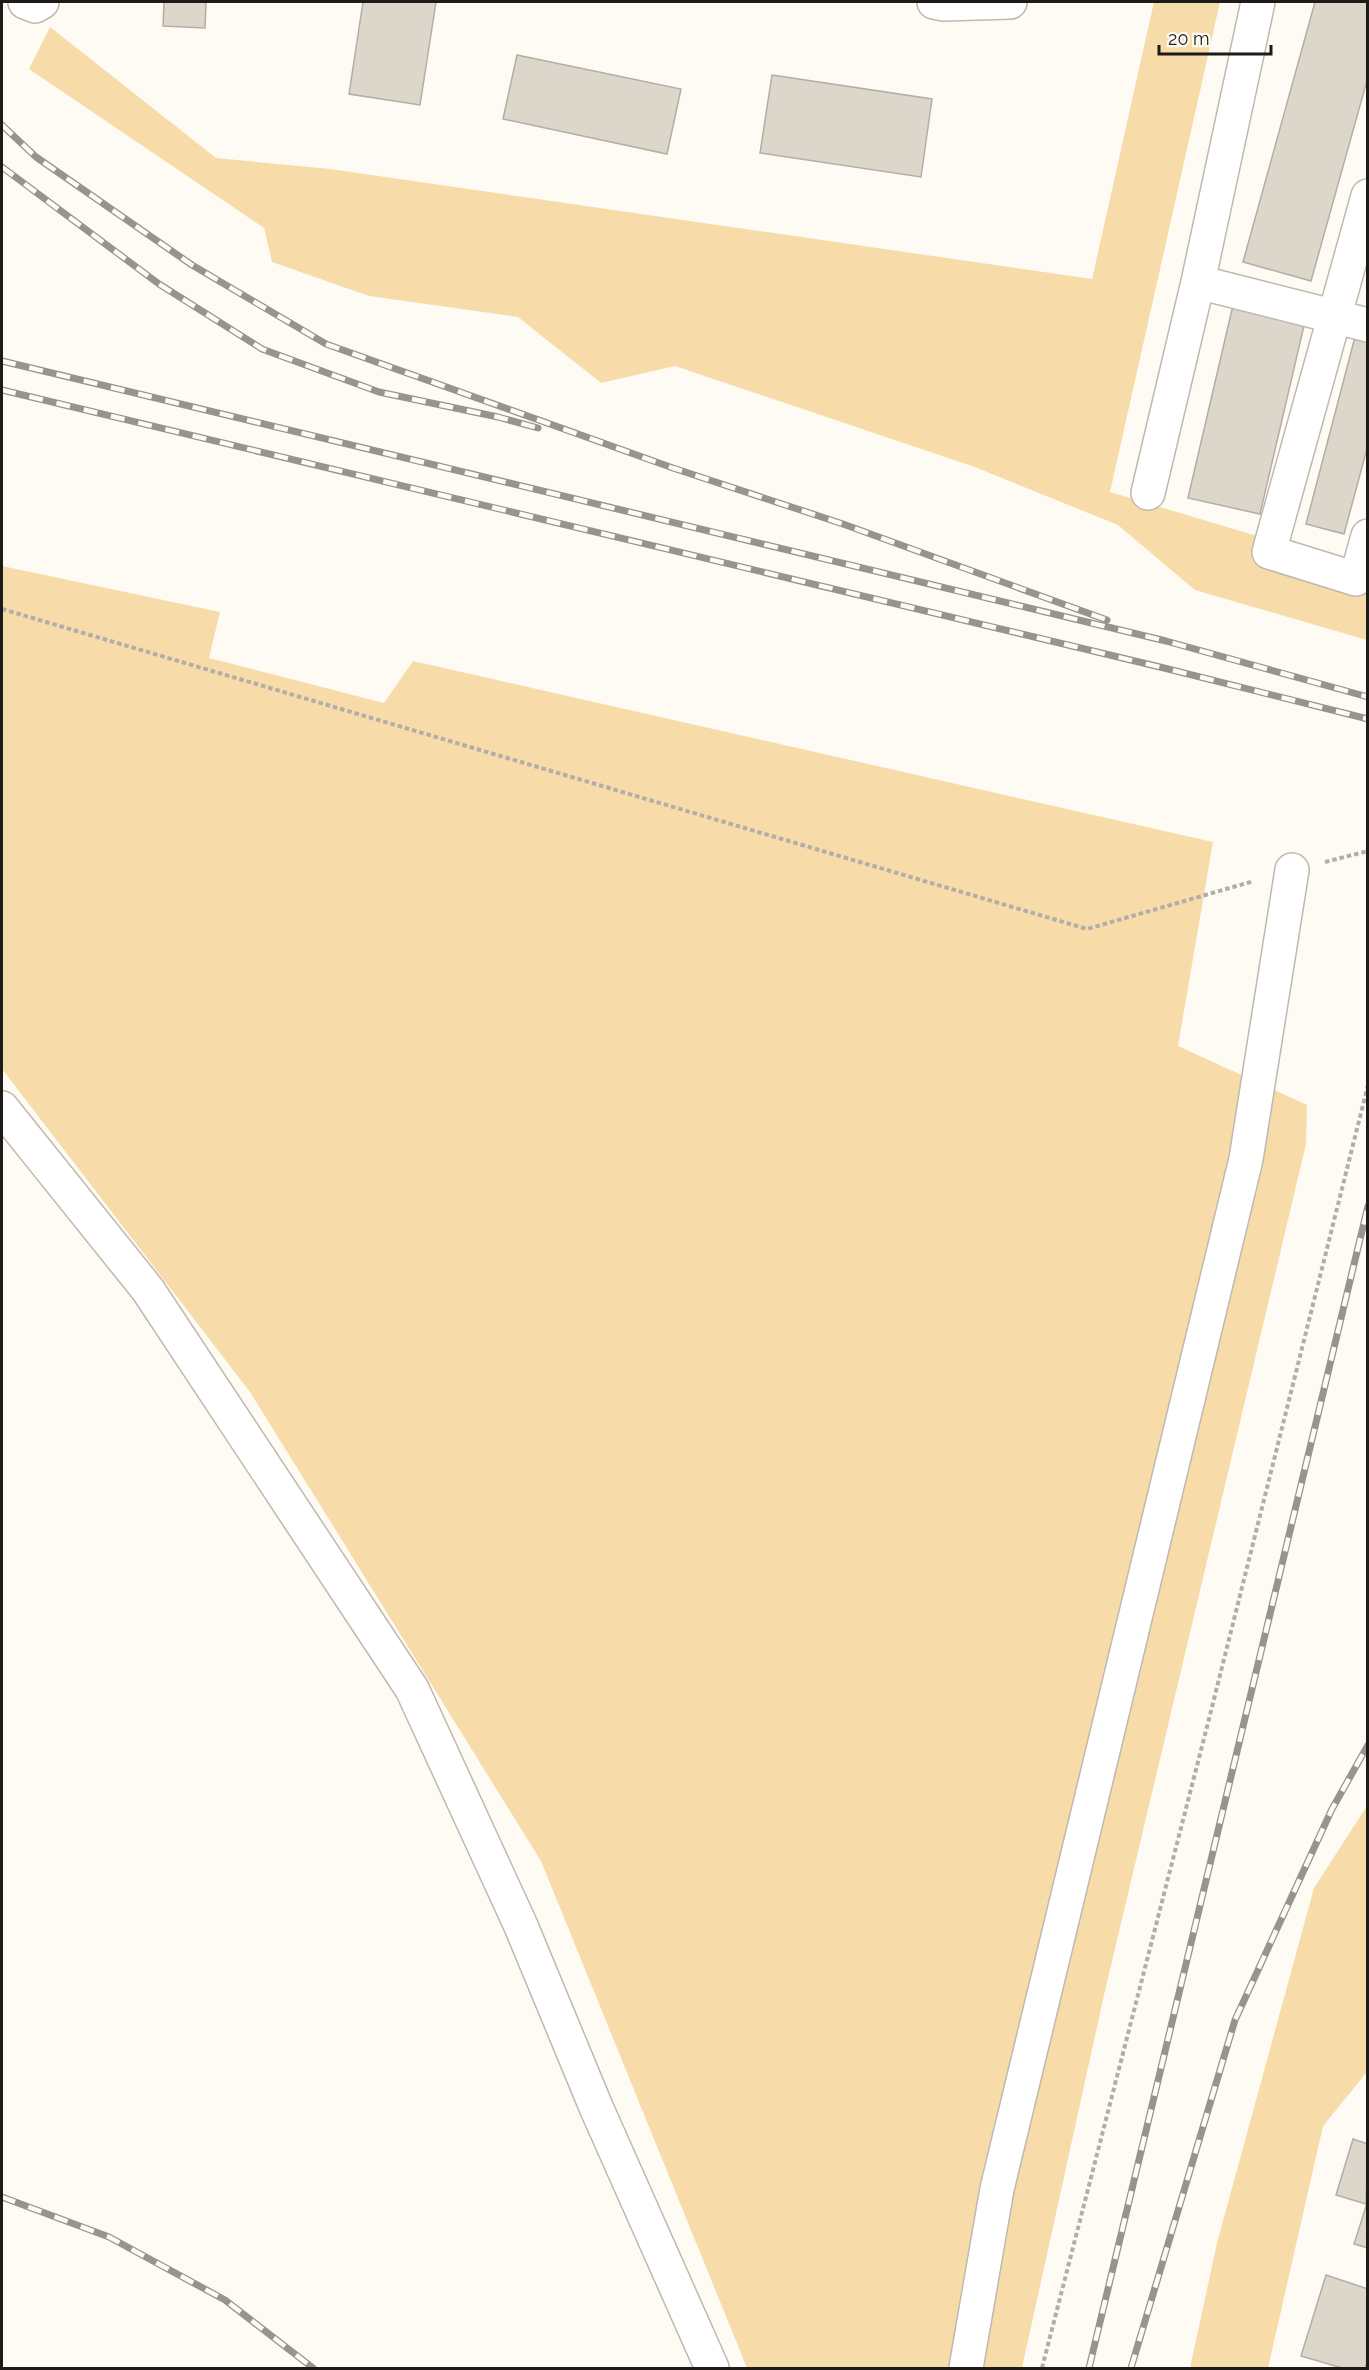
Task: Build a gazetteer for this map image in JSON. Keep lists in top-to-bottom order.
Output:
{
  "scale_bar": "20 m"
}
